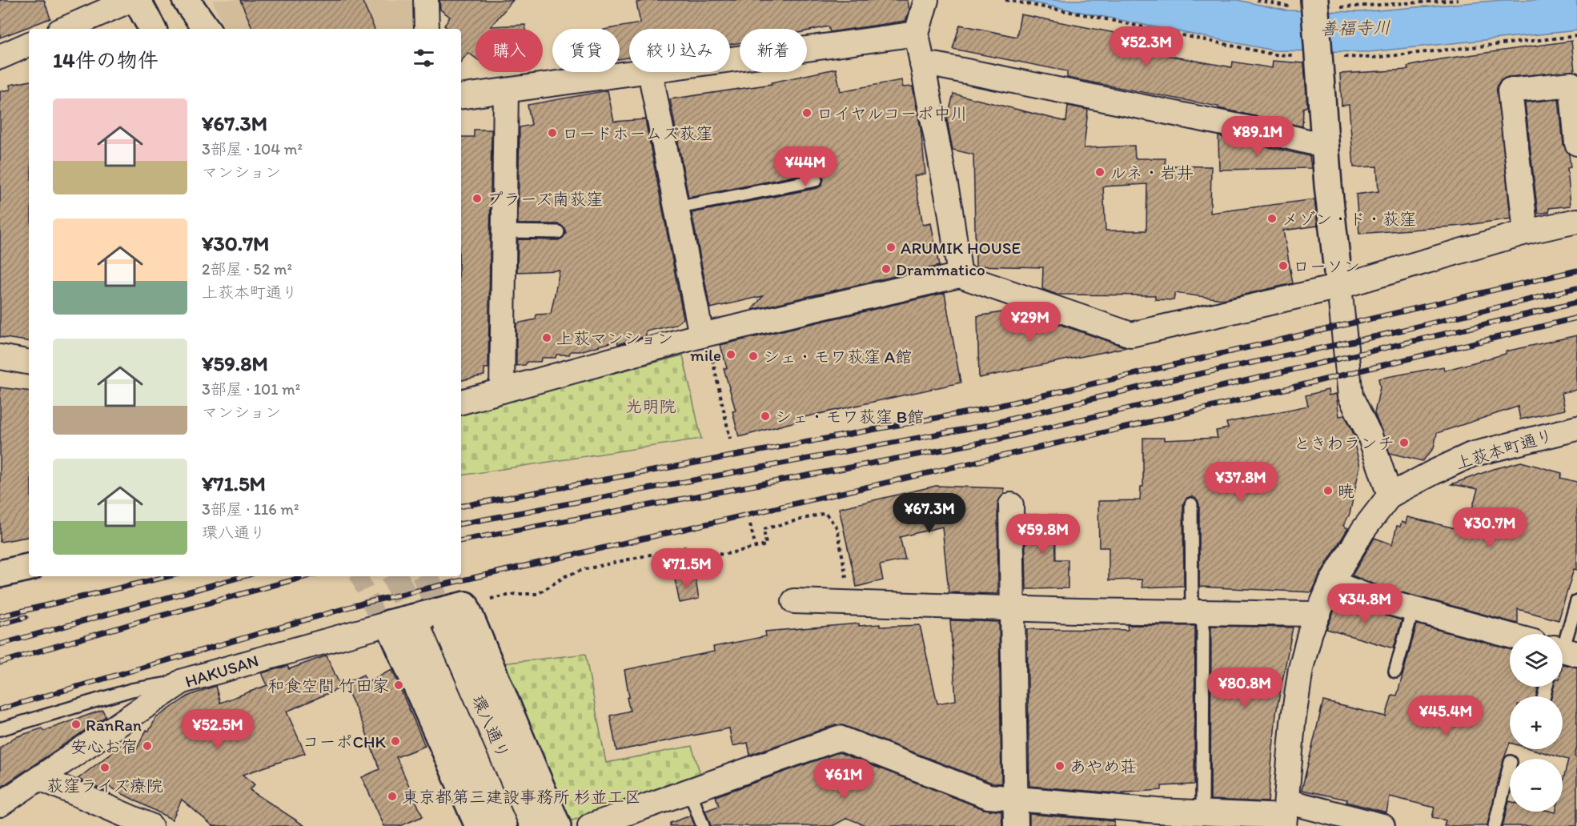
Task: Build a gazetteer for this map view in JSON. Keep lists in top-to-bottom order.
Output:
{
  "streets": {
    "main road": ["環八通り"],
    "street": ["上荻本町通り", "HAKUSAN"]
  },
  "water": ["善福寺川"],
  "parks": ["光明院"],
  "places": [
    "ロイヤルコーポ中川",
    "ロードホームズ荻窪",
    "ルネ・岩井",
    "プラーズ南荻窪",
    "メゾン・ド・荻窪",
    "ARUMIK HOUSE",
    "ローソン",
    "Drammatico",
    "上荻マンション",
    "mile",
    "シェ・モワ荻窪 A館",
    "シェ・モワ荻窪 B館",
    "ときわランチ",
    "暁",
    "和食空間 竹田家",
    "RanRan",
    "コーポCHK",
    "安心お宿",
    "あやめ荘",
    "荻窪ライズ療院",
    "東京都第三建設事務所 杉並工区"
  ],
  "page": {
    "price": [
      "¥52.3M",
      "¥89.1M",
      "¥44M",
      "¥29M",
      "¥37.8M",
      "¥67.3M",
      "¥30.7M",
      "¥59.8M",
      "¥71.5M",
      "¥34.8M",
      "¥80.8M",
      "¥45.4M",
      "¥52.5M",
      "¥61M"
    ],
    "chip": [
      "購入",
      "賃貸",
      "絞り込み",
      "新着"
    ],
    "heading": "14件の物件",
    "list": [
      {
        "name": "¥67.3M",
        "note": "3部屋 · 104 m² · マンション"
      },
      {
        "name": "¥30.7M",
        "note": "2部屋 · 52 m² · 上荻本町通り"
      },
      {
        "name": "¥59.8M",
        "note": "3部屋 · 101 m² · マンション"
      },
      {
        "name": "¥71.5M",
        "note": "3部屋 · 116 m² · 環八通り"
      }
    ],
    "map_buttons": ["+", "−"]
  }
}
